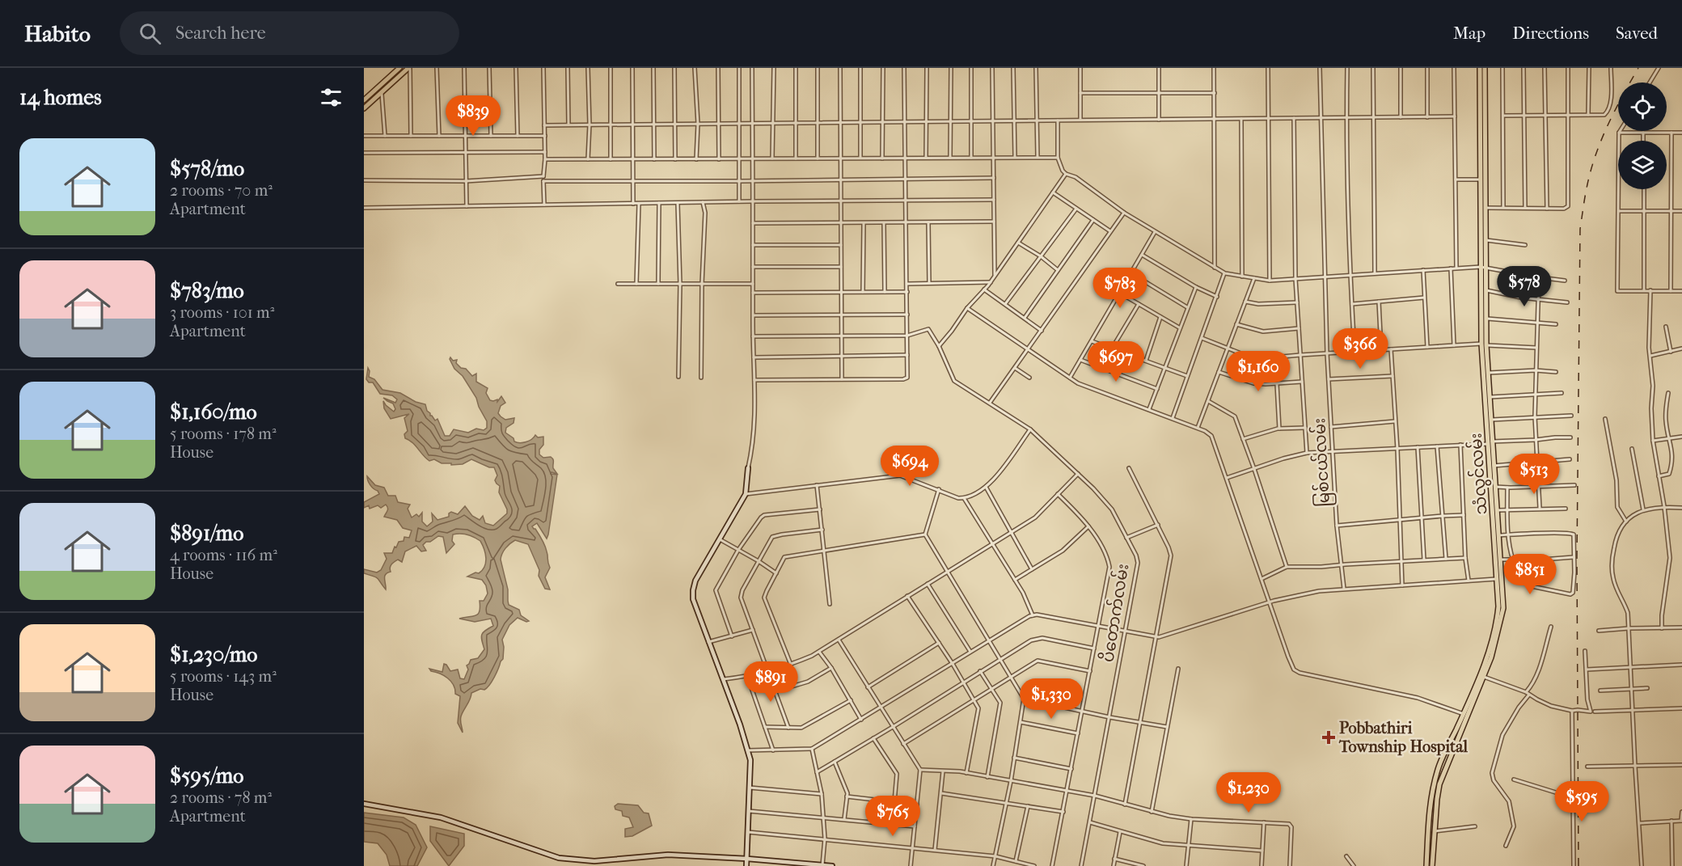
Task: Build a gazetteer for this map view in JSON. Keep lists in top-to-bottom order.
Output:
{
  "streets": {
    "main road": ["သံလွင်လမ်း"],
    "street": ["မြစ်ငယ်လမ်း", "ပိတောက်လမ်း"]
  },
  "places": {
    "health": ["Pobbathiri Township Hospital"]
  },
  "page": {
    "header": "Habito",
    "search": "Search here",
    "nav": ["Map", "Directions", "Saved"],
    "heading": "14 homes",
    "price": [
      "$839",
      "$578",
      "$783",
      "$366",
      "$697",
      "$1,160",
      "$694",
      "$513",
      "$851",
      "$891",
      "$1,330",
      "$1,230",
      "$595",
      "$765"
    ],
    "list": [
      {
        "name": "$578/mo",
        "note": "2 rooms · 70 m² · Apartment"
      },
      {
        "name": "$783/mo",
        "note": "3 rooms · 101 m² · Apartment"
      },
      {
        "name": "$1,160/mo",
        "note": "5 rooms · 178 m² · House"
      },
      {
        "name": "$891/mo",
        "note": "4 rooms · 116 m² · House"
      },
      {
        "name": "$1,230/mo",
        "note": "5 rooms · 143 m² · House"
      },
      {
        "name": "$595/mo",
        "note": "2 rooms · 78 m² · Apartment"
      }
    ]
  }
}
